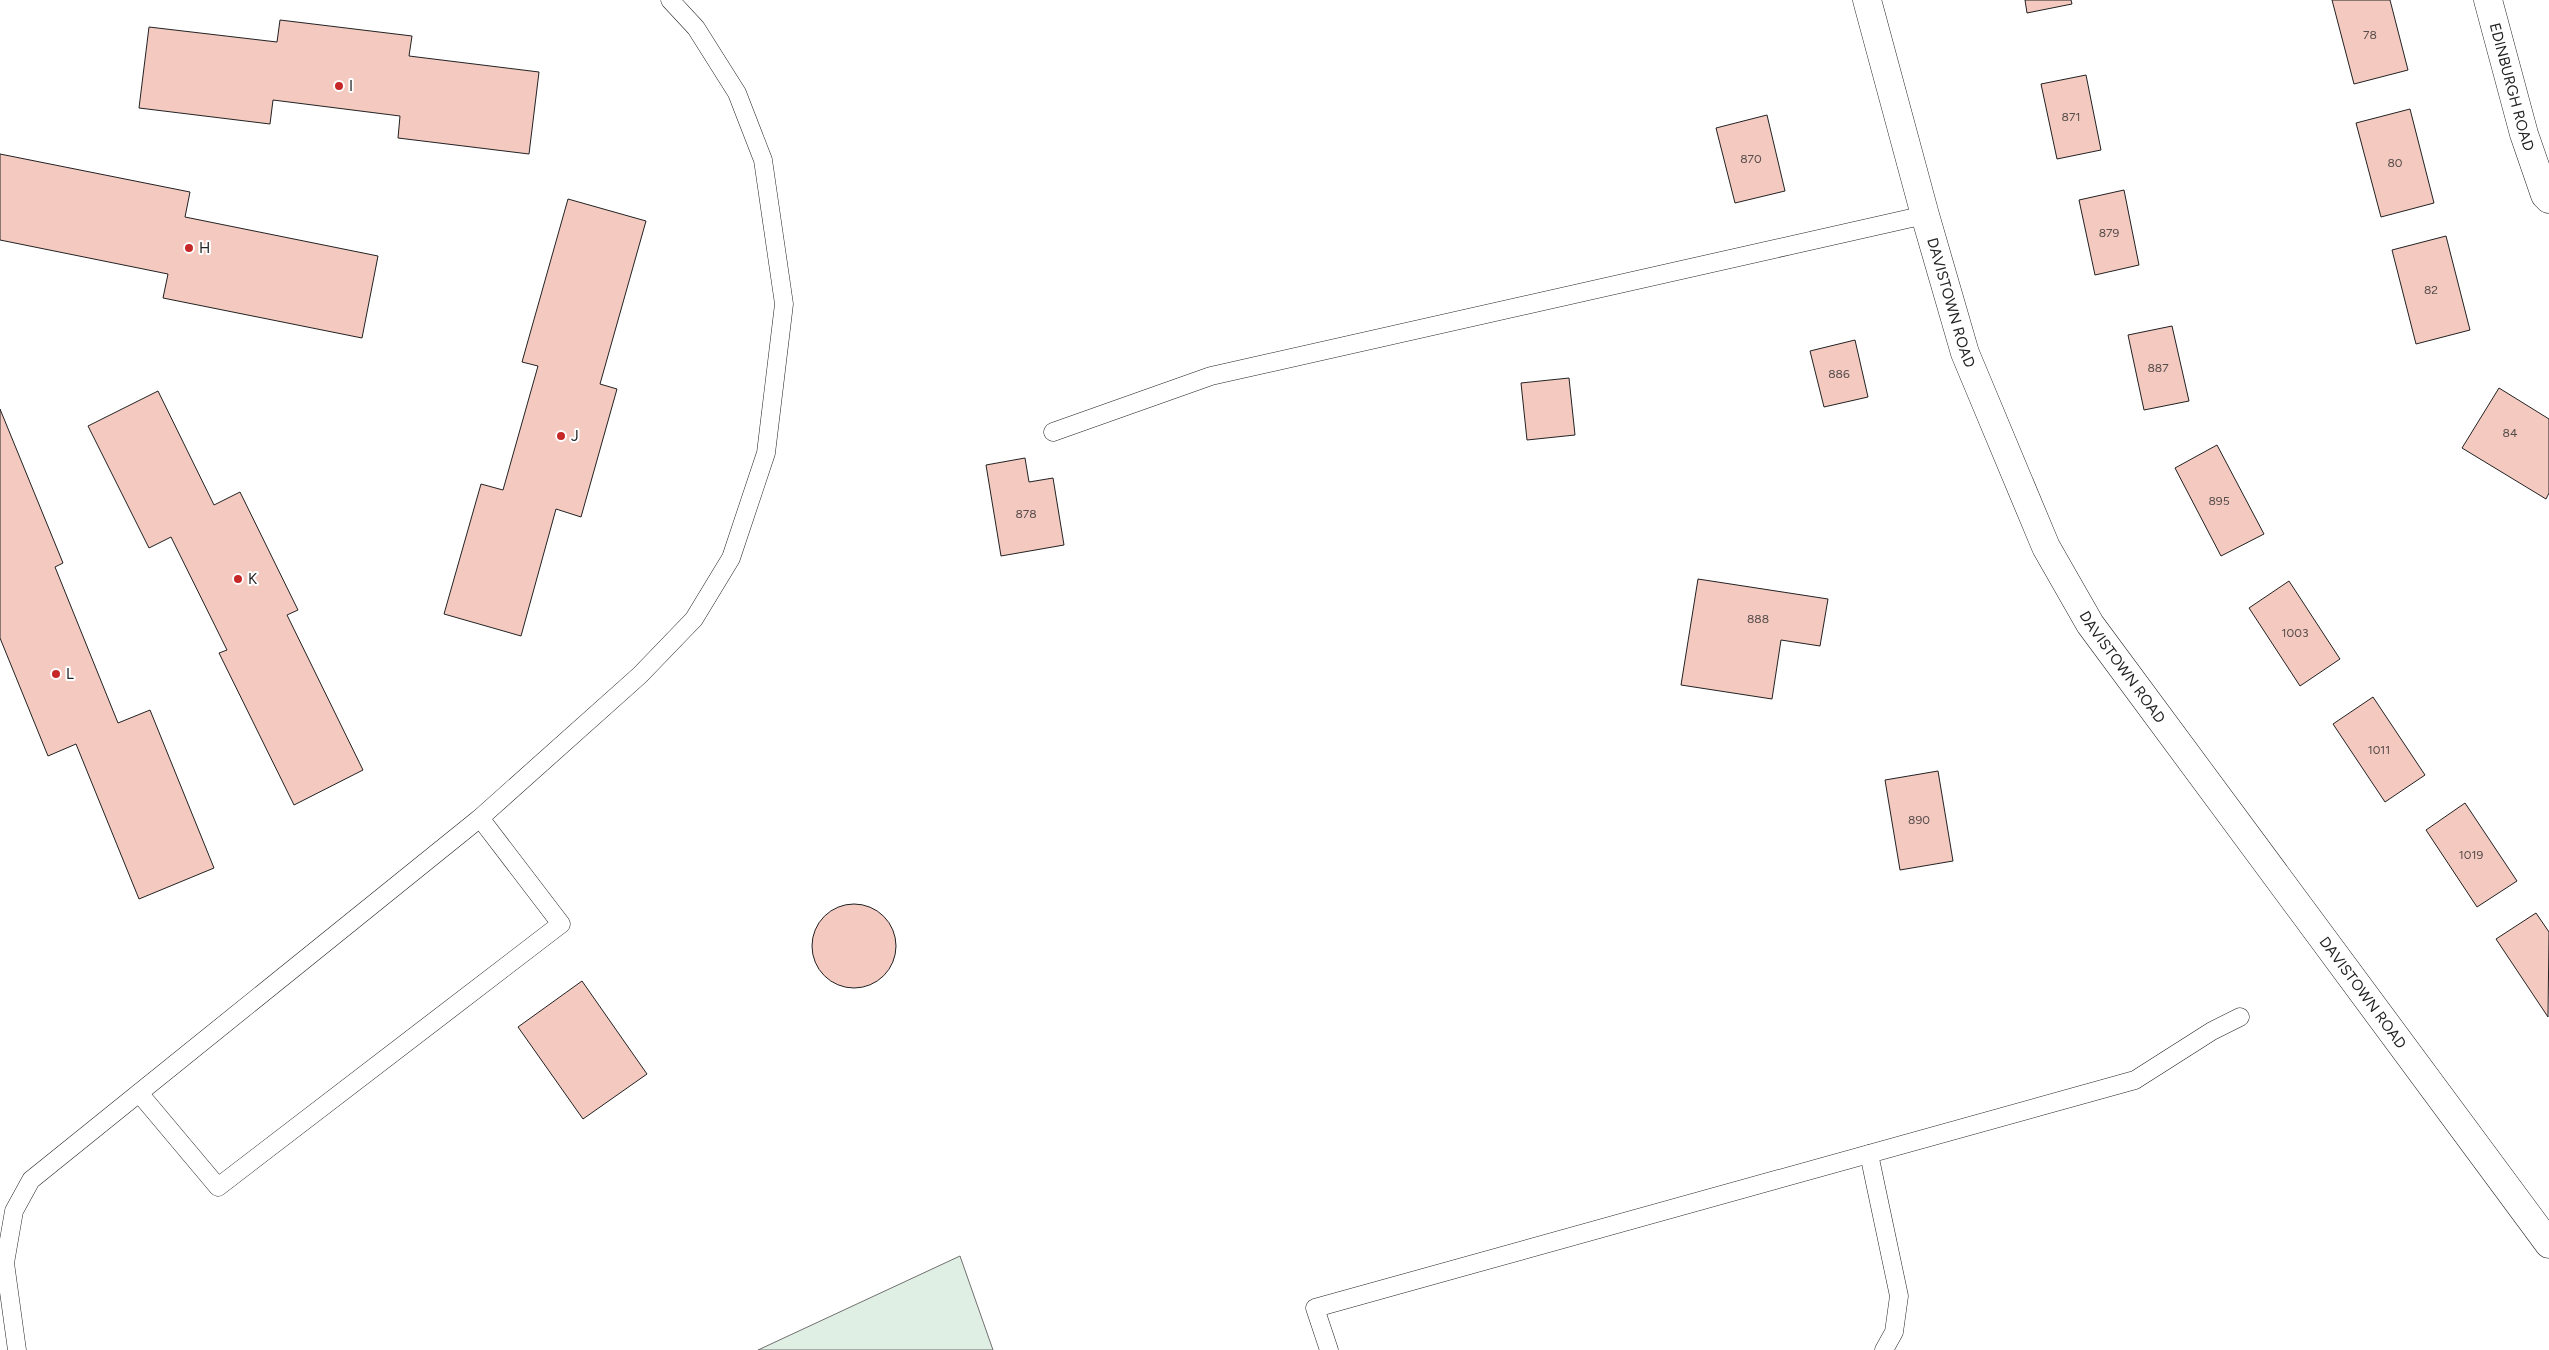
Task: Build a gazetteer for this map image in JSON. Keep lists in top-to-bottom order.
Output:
{
  "streets": {
    "street": ["EDINBURGH ROAD", "DAVISTOWN ROAD"]
  },
  "places": [
    "I",
    "H",
    "J",
    "K",
    "L"
  ],
  "house_numbers": [
    "78",
    "871",
    "870",
    "80",
    "879",
    "82",
    "887",
    "886",
    "84",
    "895",
    "878",
    "888",
    "1003",
    "1011",
    "890",
    "1019"
  ]
}
